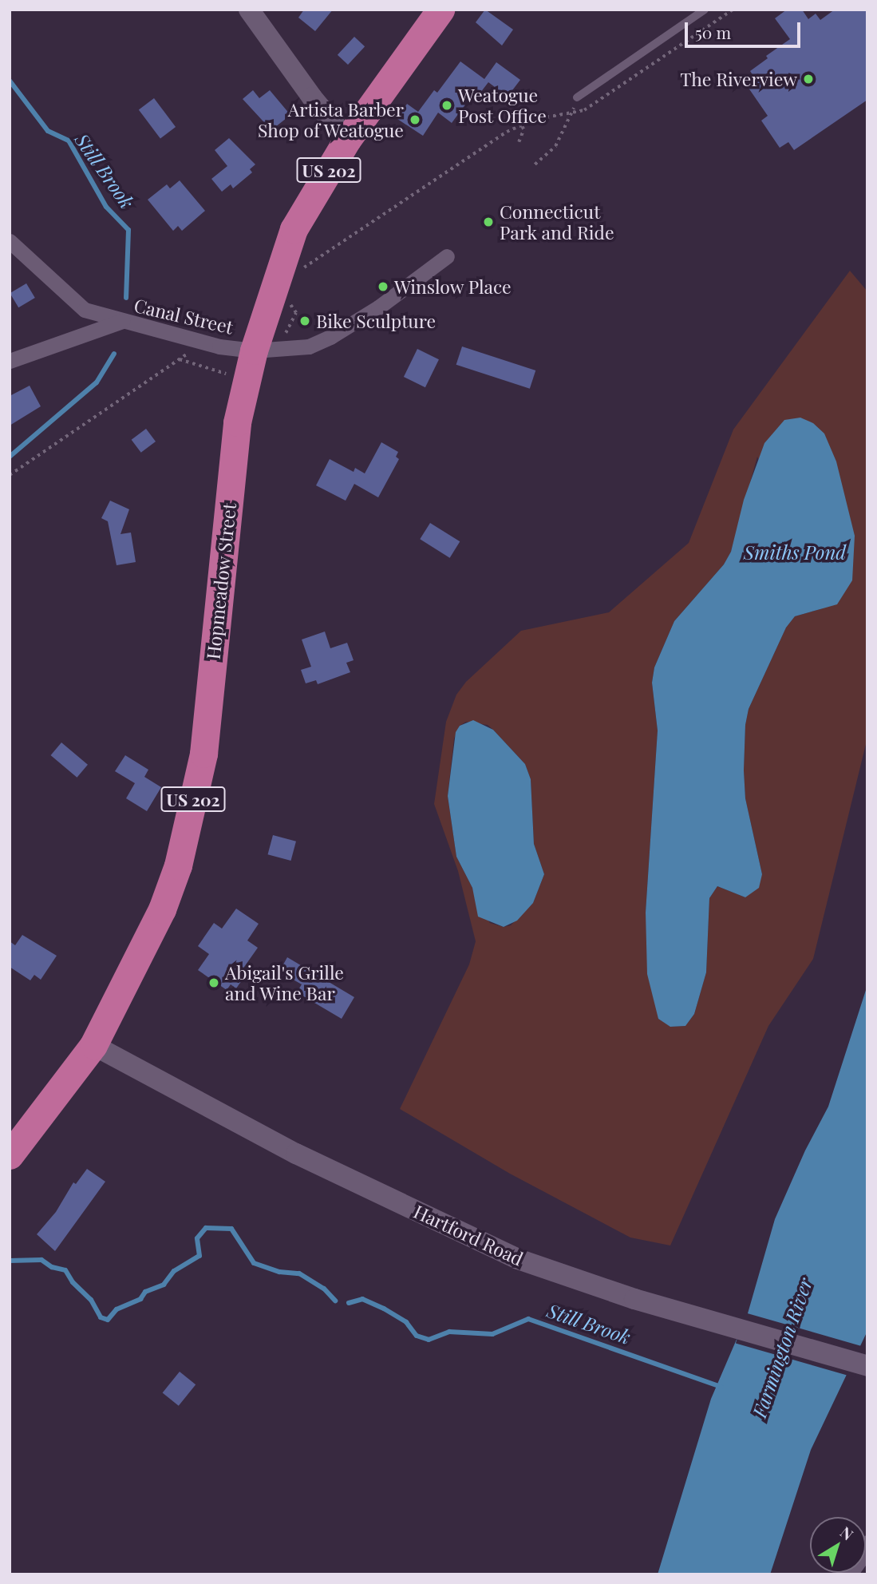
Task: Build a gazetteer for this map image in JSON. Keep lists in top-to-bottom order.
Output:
{
  "streets": {
    "highway": ["US 202", "Hopmeadow Street"],
    "main road": ["Hartford Road"],
    "street": ["Canal Street"]
  },
  "crossings": [
    ["Canal Street", "Hopmeadow Street"],
    ["Hopmeadow Street", "Hartford Road"]
  ],
  "water": ["Still Brook", "Smiths Pond", "Farmington River"],
  "places": [
    "The Riverview",
    "Weatogue Post Office",
    "Artista Barber Shop of Weatogue",
    "Connecticut Park and Ride",
    "Winslow Place",
    "Bike Sculpture",
    "Abigail's Grille and Wine Bar"
  ],
  "scale_bar": "50 m",
  "north": "top right"
}
